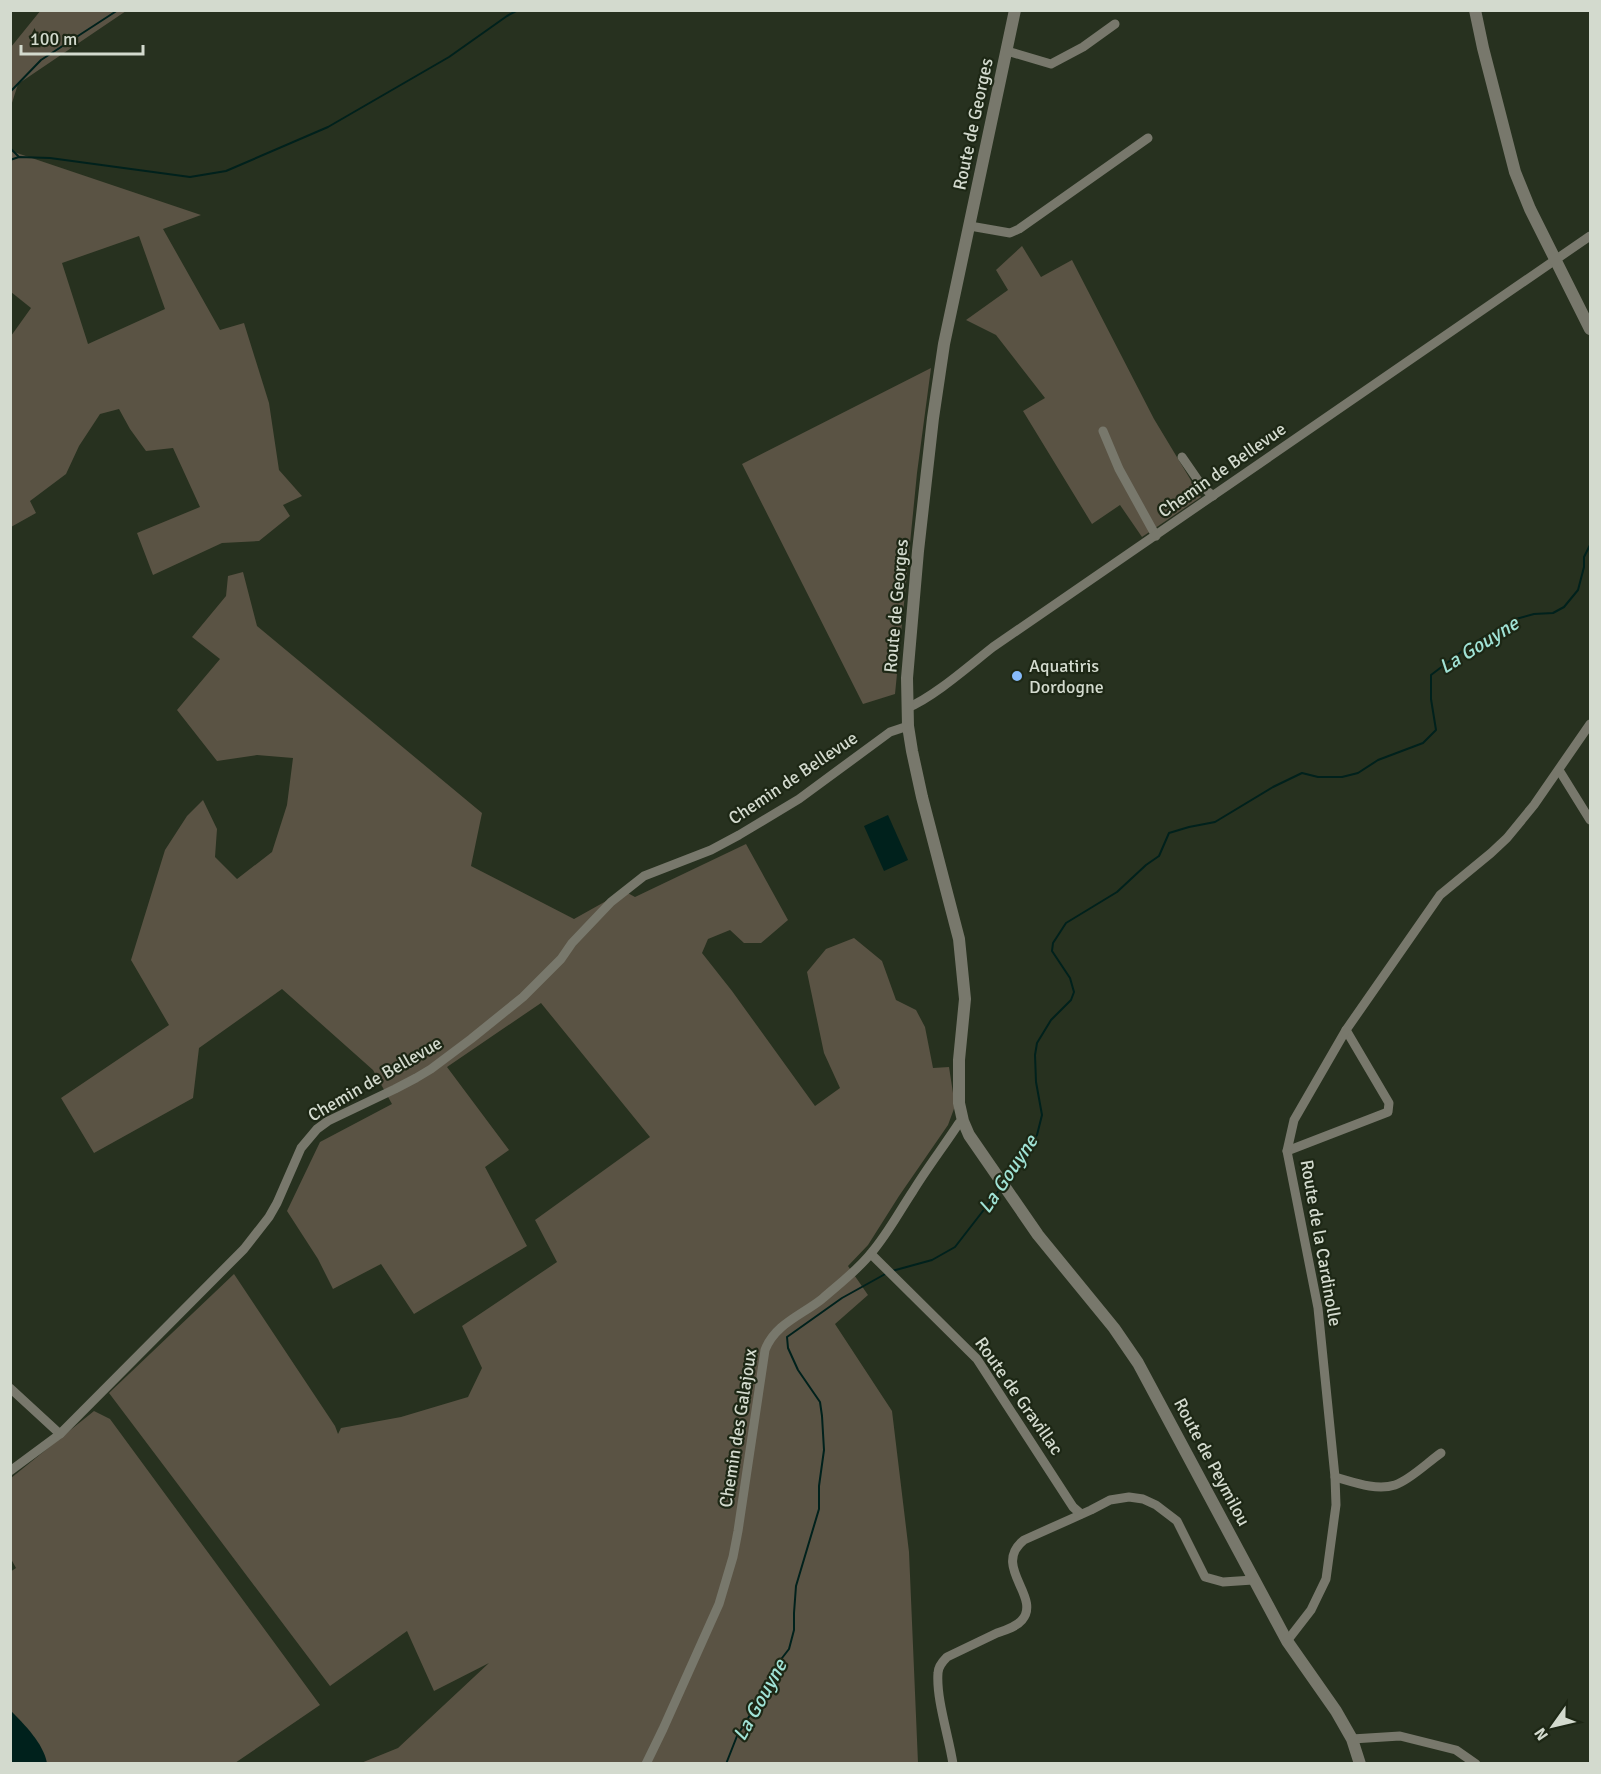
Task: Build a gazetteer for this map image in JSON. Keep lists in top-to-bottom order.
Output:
{
  "streets": {
    "street": [
      "Route de Georges",
      "Chemin de Bellevue",
      "Route de la Cardinolle",
      "Route de Gravillac",
      "Chemin des Galajoux",
      "Route de Peymilou"
    ]
  },
  "crossings": [
    ["Route de Georges", "Chemin de Bellevue"],
    ["Route de Georges", "Chemin des Galajoux"],
    ["Route de Georges", "Route de Peymilou"],
    ["Route de la Cardinolle", "Route de Peymilou"],
    ["Route de Gravillac", "Chemin des Galajoux"]
  ],
  "water": ["La Gouyne"],
  "places": ["Aquatiris Dordogne"],
  "scale_bar": "100 m",
  "north": "bottom left"
}
